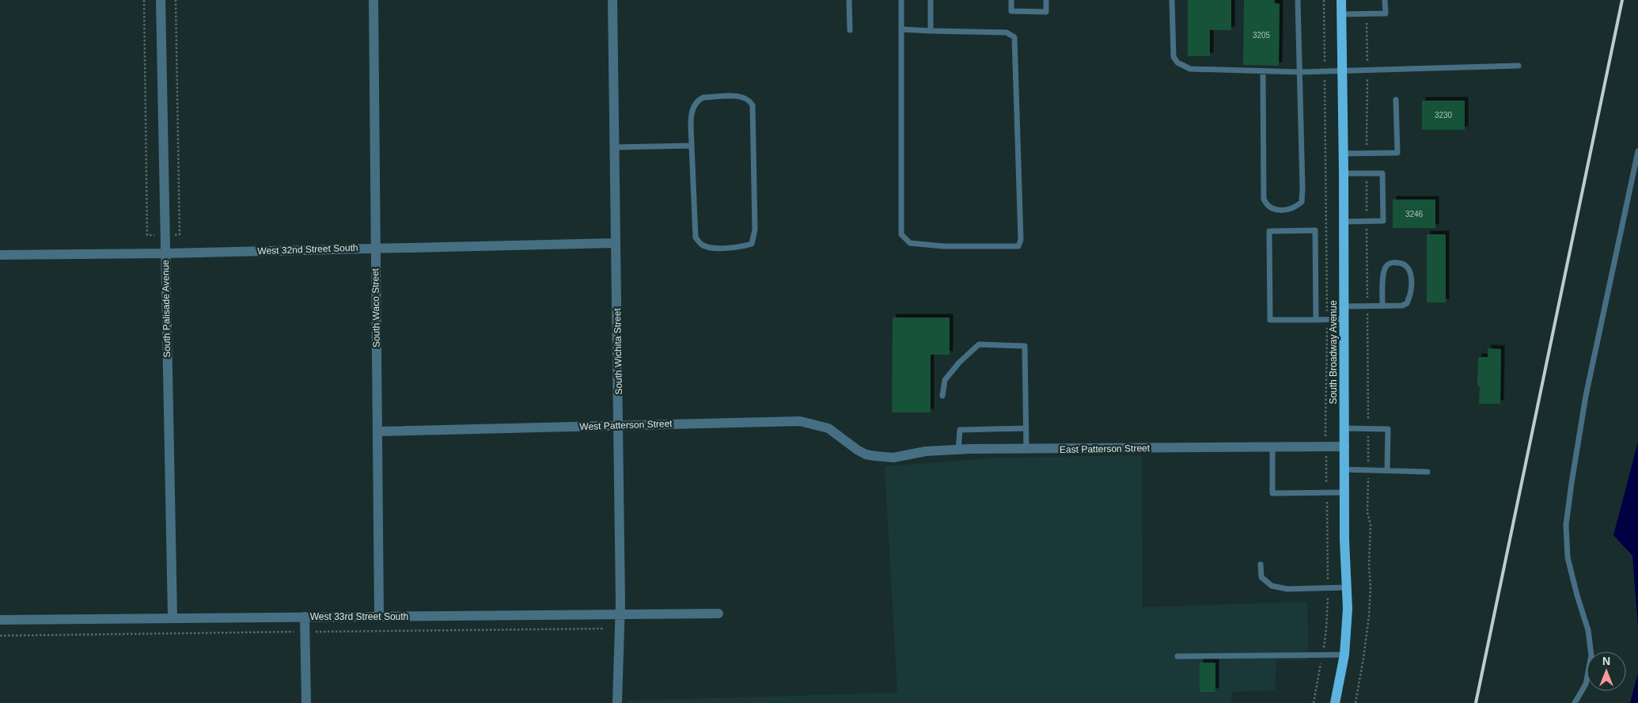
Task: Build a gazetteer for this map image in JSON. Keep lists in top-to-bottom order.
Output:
{
  "streets": {
    "main road": ["South Broadway Avenue"],
    "street": [
      "West 32nd Street South",
      "South Waco Street",
      "South Palisade Avenue",
      "South Wichita Street",
      "West Patterson Street",
      "East Patterson Street",
      "West 33rd Street South"
    ]
  },
  "crossings": [
    ["West 32nd Street South", "South Waco Street"],
    ["West 32nd Street South", "South Palisade Avenue"],
    ["West 32nd Street South", "South Wichita Street"],
    ["South Waco Street", "West Patterson Street"],
    ["South Waco Street", "West 33rd Street South"],
    ["South Palisade Avenue", "West 33rd Street South"],
    ["South Wichita Street", "West Patterson Street"],
    ["South Wichita Street", "West 33rd Street South"],
    ["South Broadway Avenue", "East Patterson Street"],
    ["West Patterson Street", "East Patterson Street"]
  ],
  "house_numbers": ["3205", "3230", "3246"],
  "north": "top"
}
